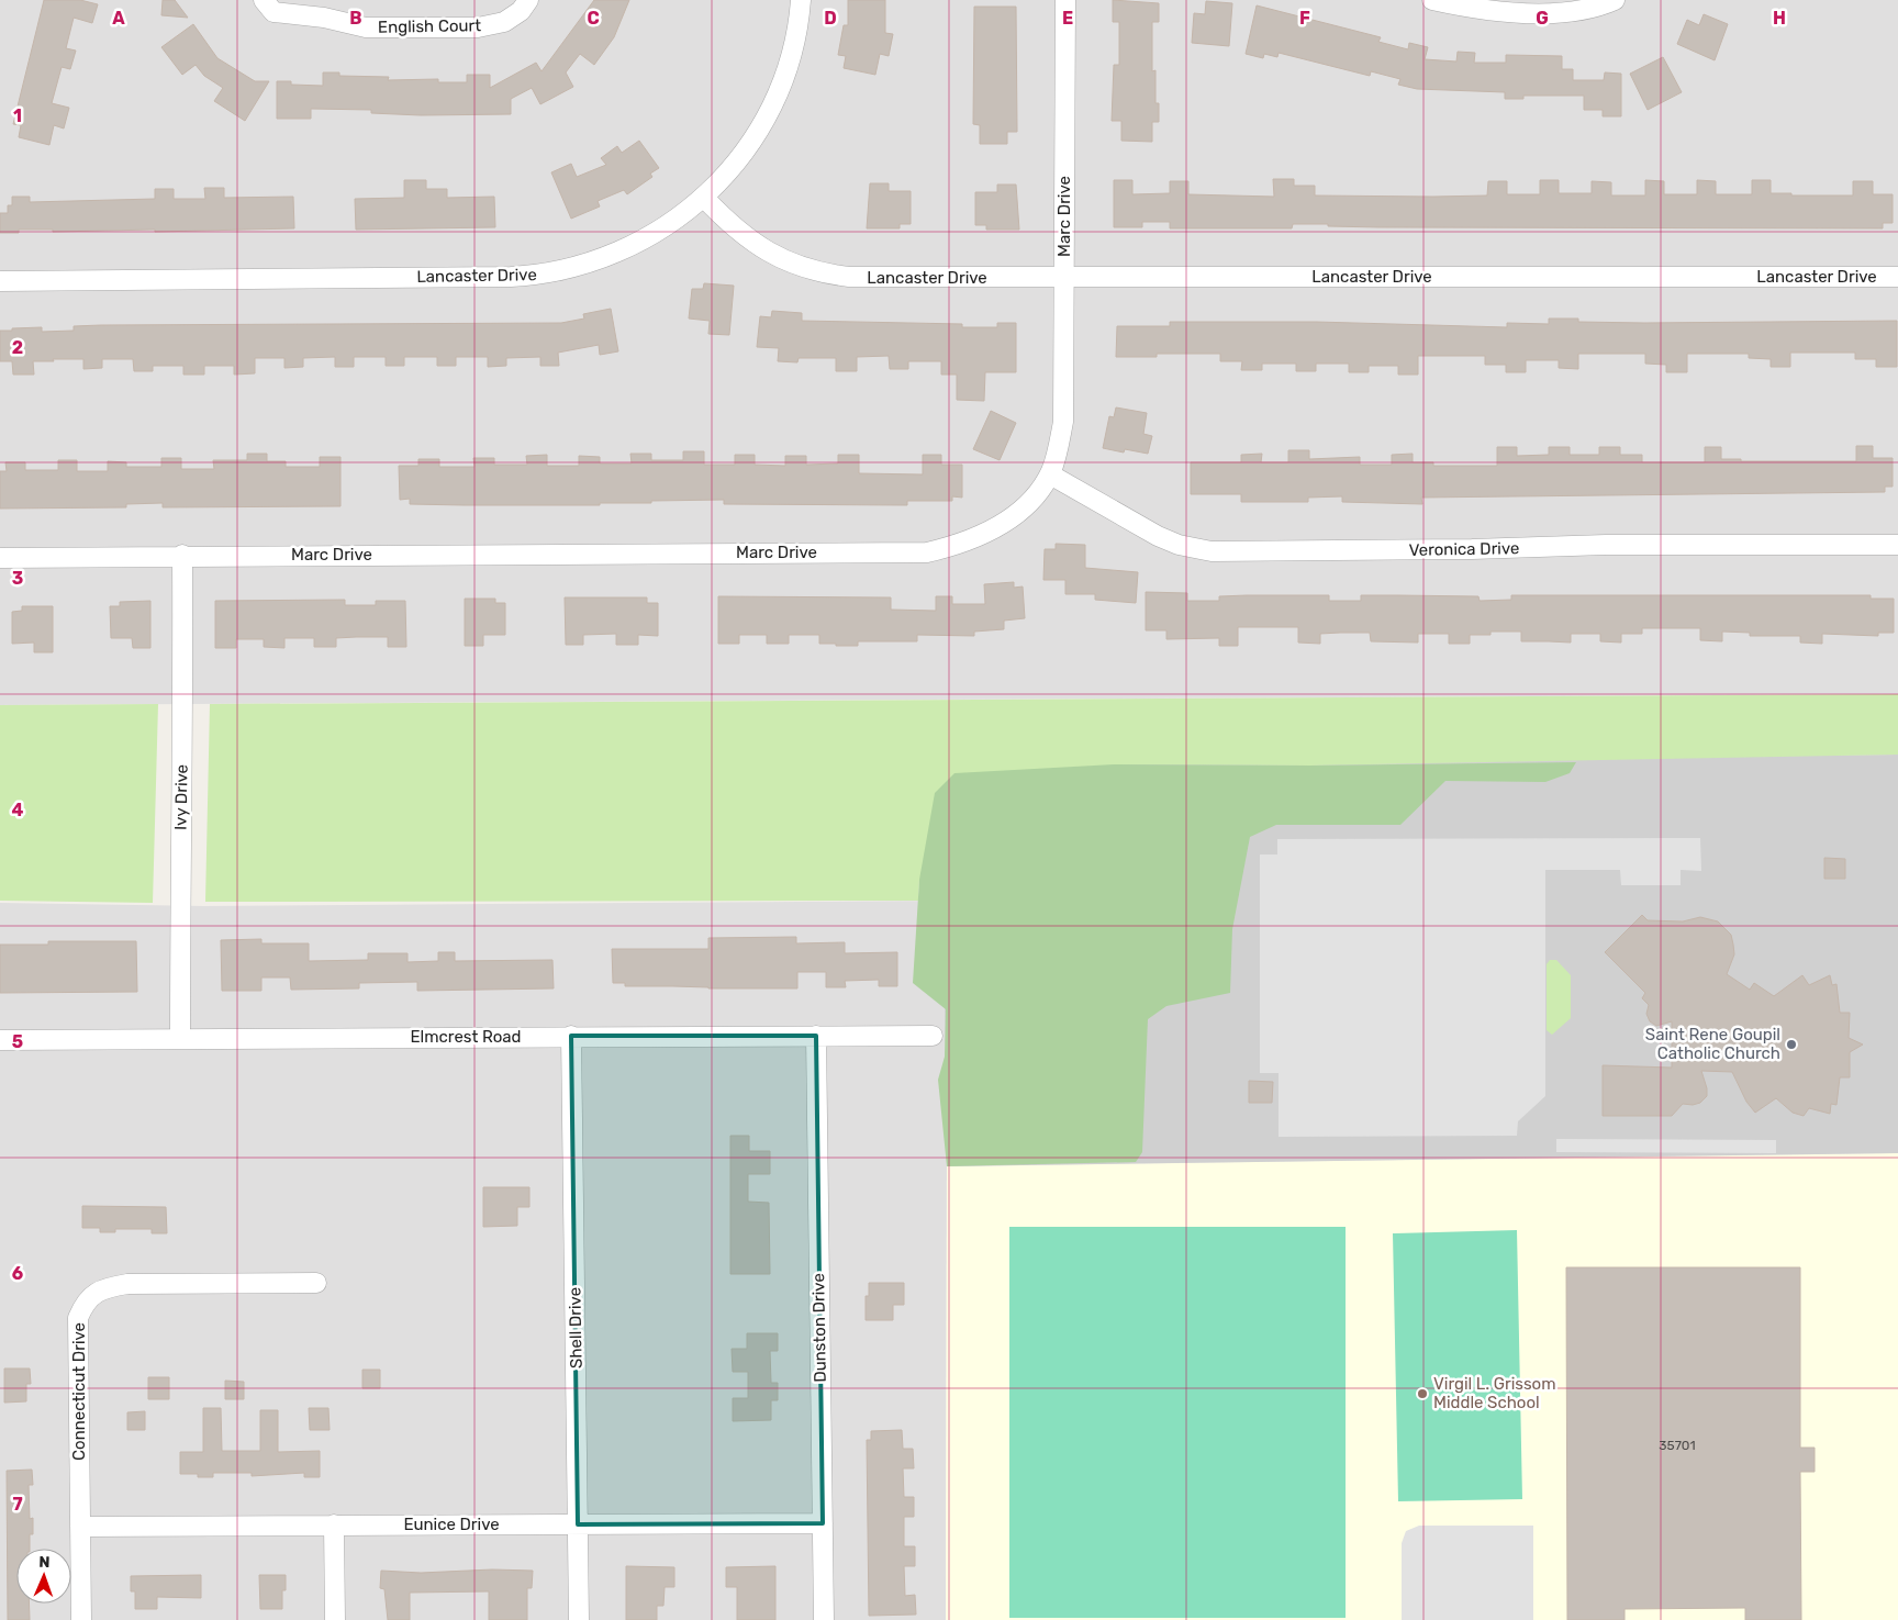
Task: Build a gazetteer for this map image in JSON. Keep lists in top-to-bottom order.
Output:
{
  "streets": {
    "street": [
      "English Court",
      "Marc Drive",
      "Lancaster Drive",
      "Veronica Drive",
      "Ivy Drive",
      "Elmcrest Road",
      "Shell Drive",
      "Dunston Drive",
      "Connecticut Drive",
      "Eunice Drive"
    ]
  },
  "crossings": [
    ["Marc Drive", "Lancaster Drive"],
    ["Marc Drive", "Veronica Drive"],
    ["Marc Drive", "Ivy Drive"],
    ["Ivy Drive", "Elmcrest Road"],
    ["Elmcrest Road", "Shell Drive"],
    ["Elmcrest Road", "Dunston Drive"],
    ["Shell Drive", "Eunice Drive"],
    ["Dunston Drive", "Eunice Drive"],
    ["Connecticut Drive", "Eunice Drive"]
  ],
  "places": ["Saint Rene Goupil Catholic Church", "Virgil L. Grissom Middle School"],
  "house_numbers": ["35701"],
  "north": "top",
  "grid": {
    "columns": [
      "A",
      "B",
      "C",
      "D",
      "E",
      "F",
      "G",
      "H"
    ],
    "rows": [
      "1",
      "2",
      "3",
      "4",
      "5",
      "6",
      "7"
    ]
  }
}
